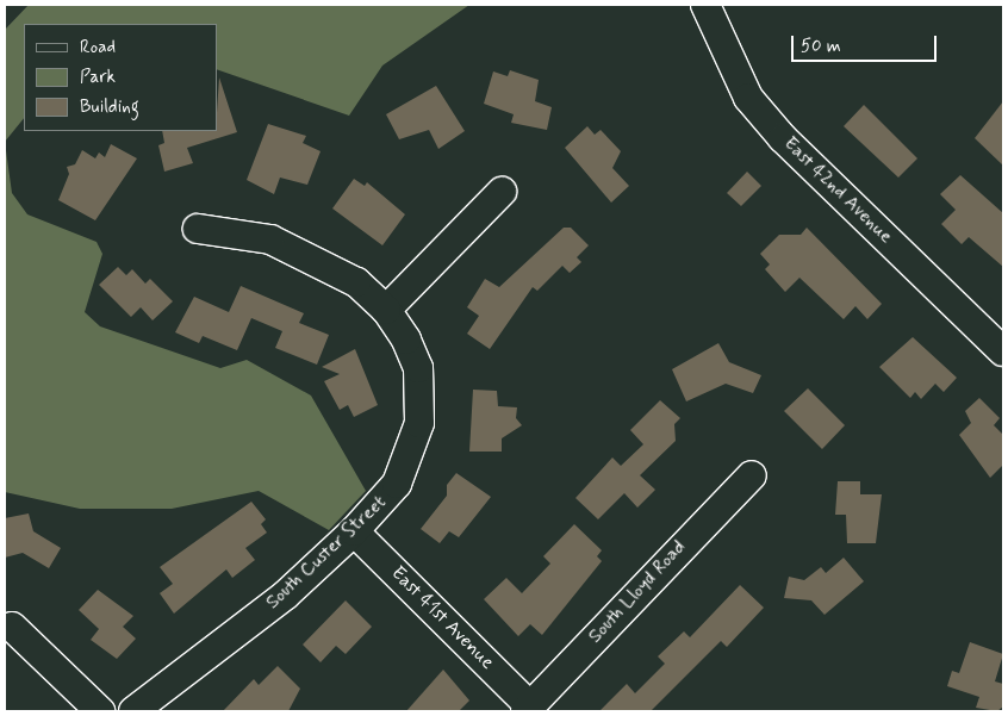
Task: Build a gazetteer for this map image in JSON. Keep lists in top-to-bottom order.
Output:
{
  "streets": {
    "street": [
      "East 42nd Avenue",
      "South Custer Street",
      "South Lloyd Road",
      "East 41st Avenue"
    ]
  },
  "crossings": [
    ["South Custer Street", "East 41st Avenue"],
    ["South Lloyd Road", "East 41st Avenue"]
  ],
  "legend": ["Road", "Park", "Building"],
  "scale_bar": "50 m"
}
